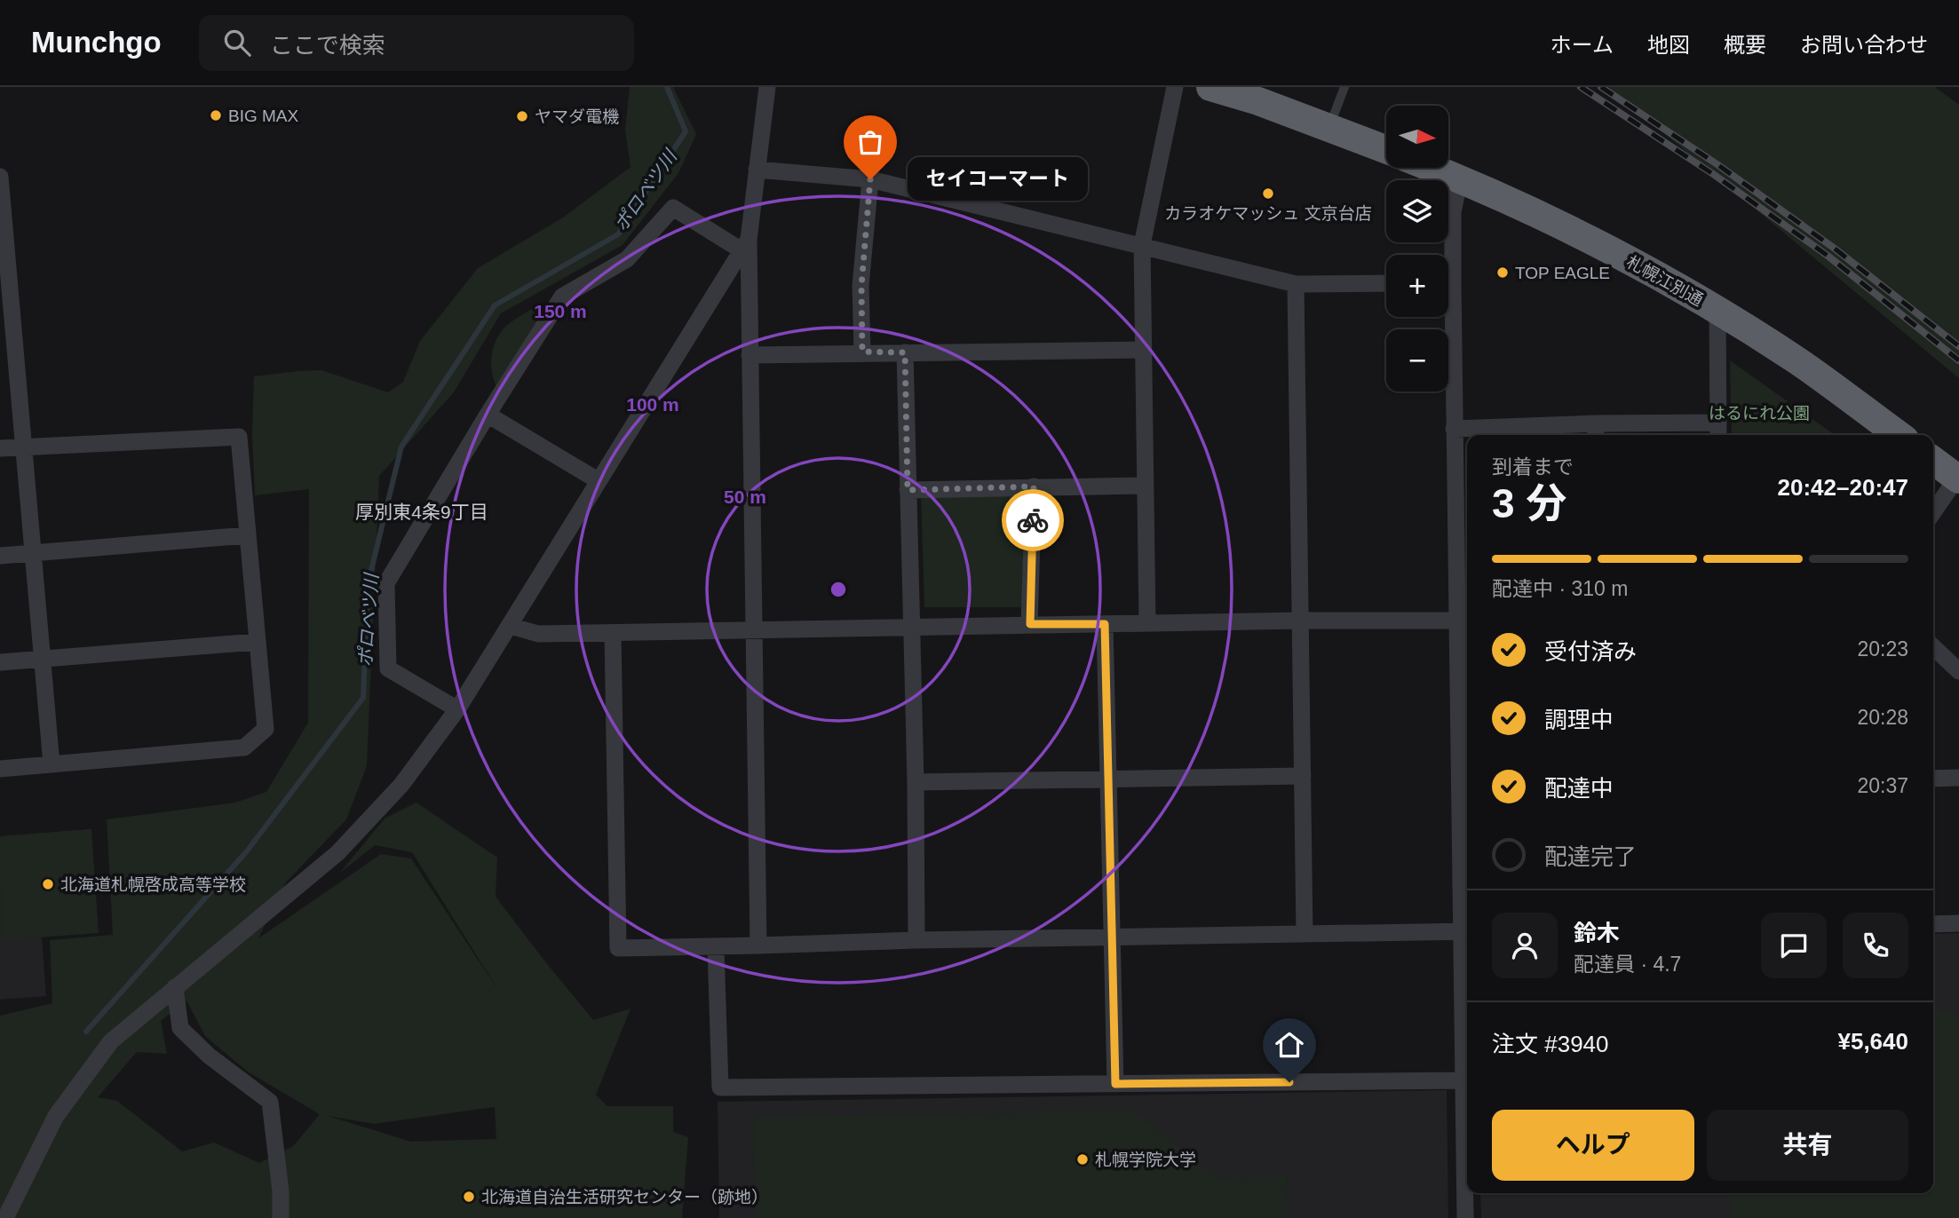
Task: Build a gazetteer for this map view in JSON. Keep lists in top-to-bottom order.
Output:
{
  "streets": {
    "highway": ["札幌江別通"]
  },
  "districts": ["厚別東4条9丁目"],
  "water": ["ポロベツ川"],
  "parks": ["はるにれ公園"],
  "places": [
    "BIG MAX",
    "ヤマダ電機",
    "セイコーマート",
    "カラオケマッシュ 文京台店",
    "TOP EAGLE",
    "北海道札幌啓成高等学校",
    "札幌学院大学",
    "北海道自治生活研究センター（跡地）"
  ],
  "north": "right",
  "page": {
    "header": "Munchgo",
    "search": "ここで検索",
    "nav": [
      "ホーム",
      "地図",
      "概要",
      "お問い合わせ"
    ],
    "map_buttons": ["+", "−"],
    "bubble": "セイコーマート",
    "heading": ["3 分", "到着まで", "20:42–20:47"],
    "panel": [
      "鈴木",
      "配達員 · 4.7",
      "注文 #3940",
      "¥5,640"
    ],
    "bar": "配達中 · 310 m",
    "list": [
      ["受付済み", "20:23"],
      ["調理中", "20:28"],
      ["配達中", "20:37"],
      "配達完了"
    ],
    "buttons": ["ヘルプ", "共有"]
  },
  "rings": ["150 m", "100 m", "50 m"]
}
